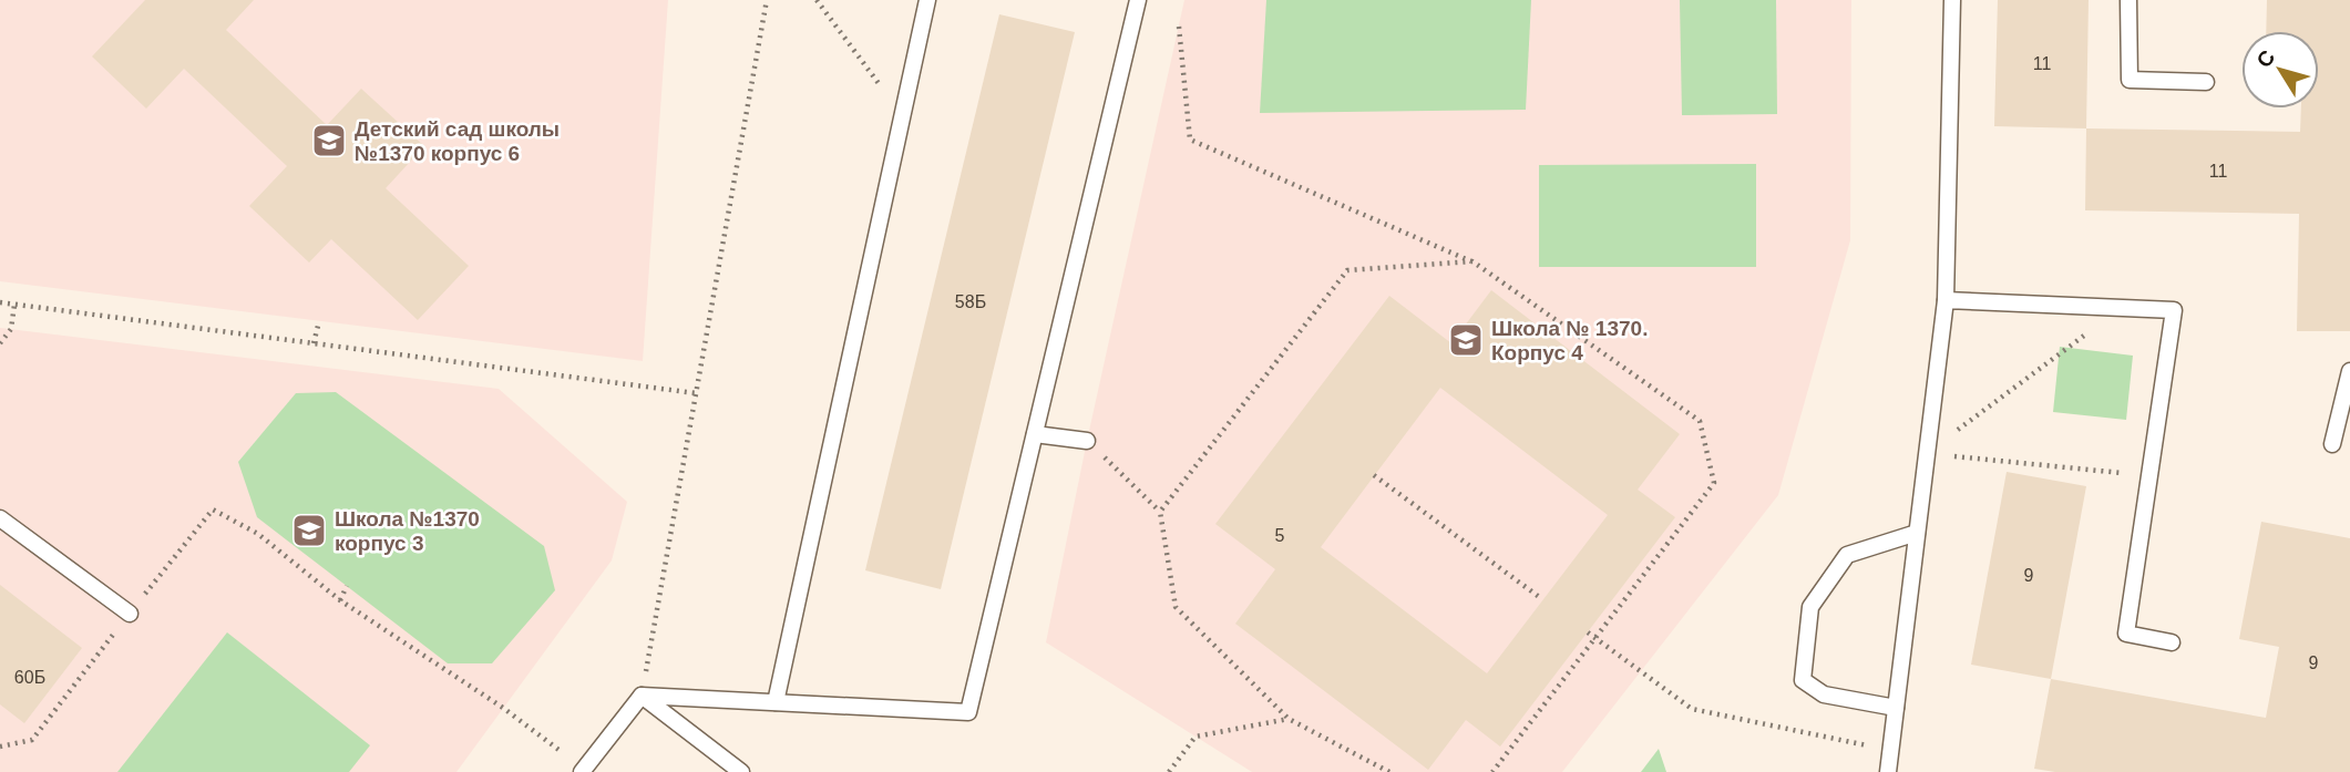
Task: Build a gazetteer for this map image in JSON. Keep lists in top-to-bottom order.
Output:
{
  "places": {
    "school or university": ["Детский сад школы №1370 корпус 6", "Школа № 1370. Корпус 4", "Школа №1370 корпус 3"]
  },
  "house_numbers": [
    "11",
    "11",
    "58Б",
    "5",
    "9",
    "9",
    "60Б"
  ],
  "north": "top left"
}
